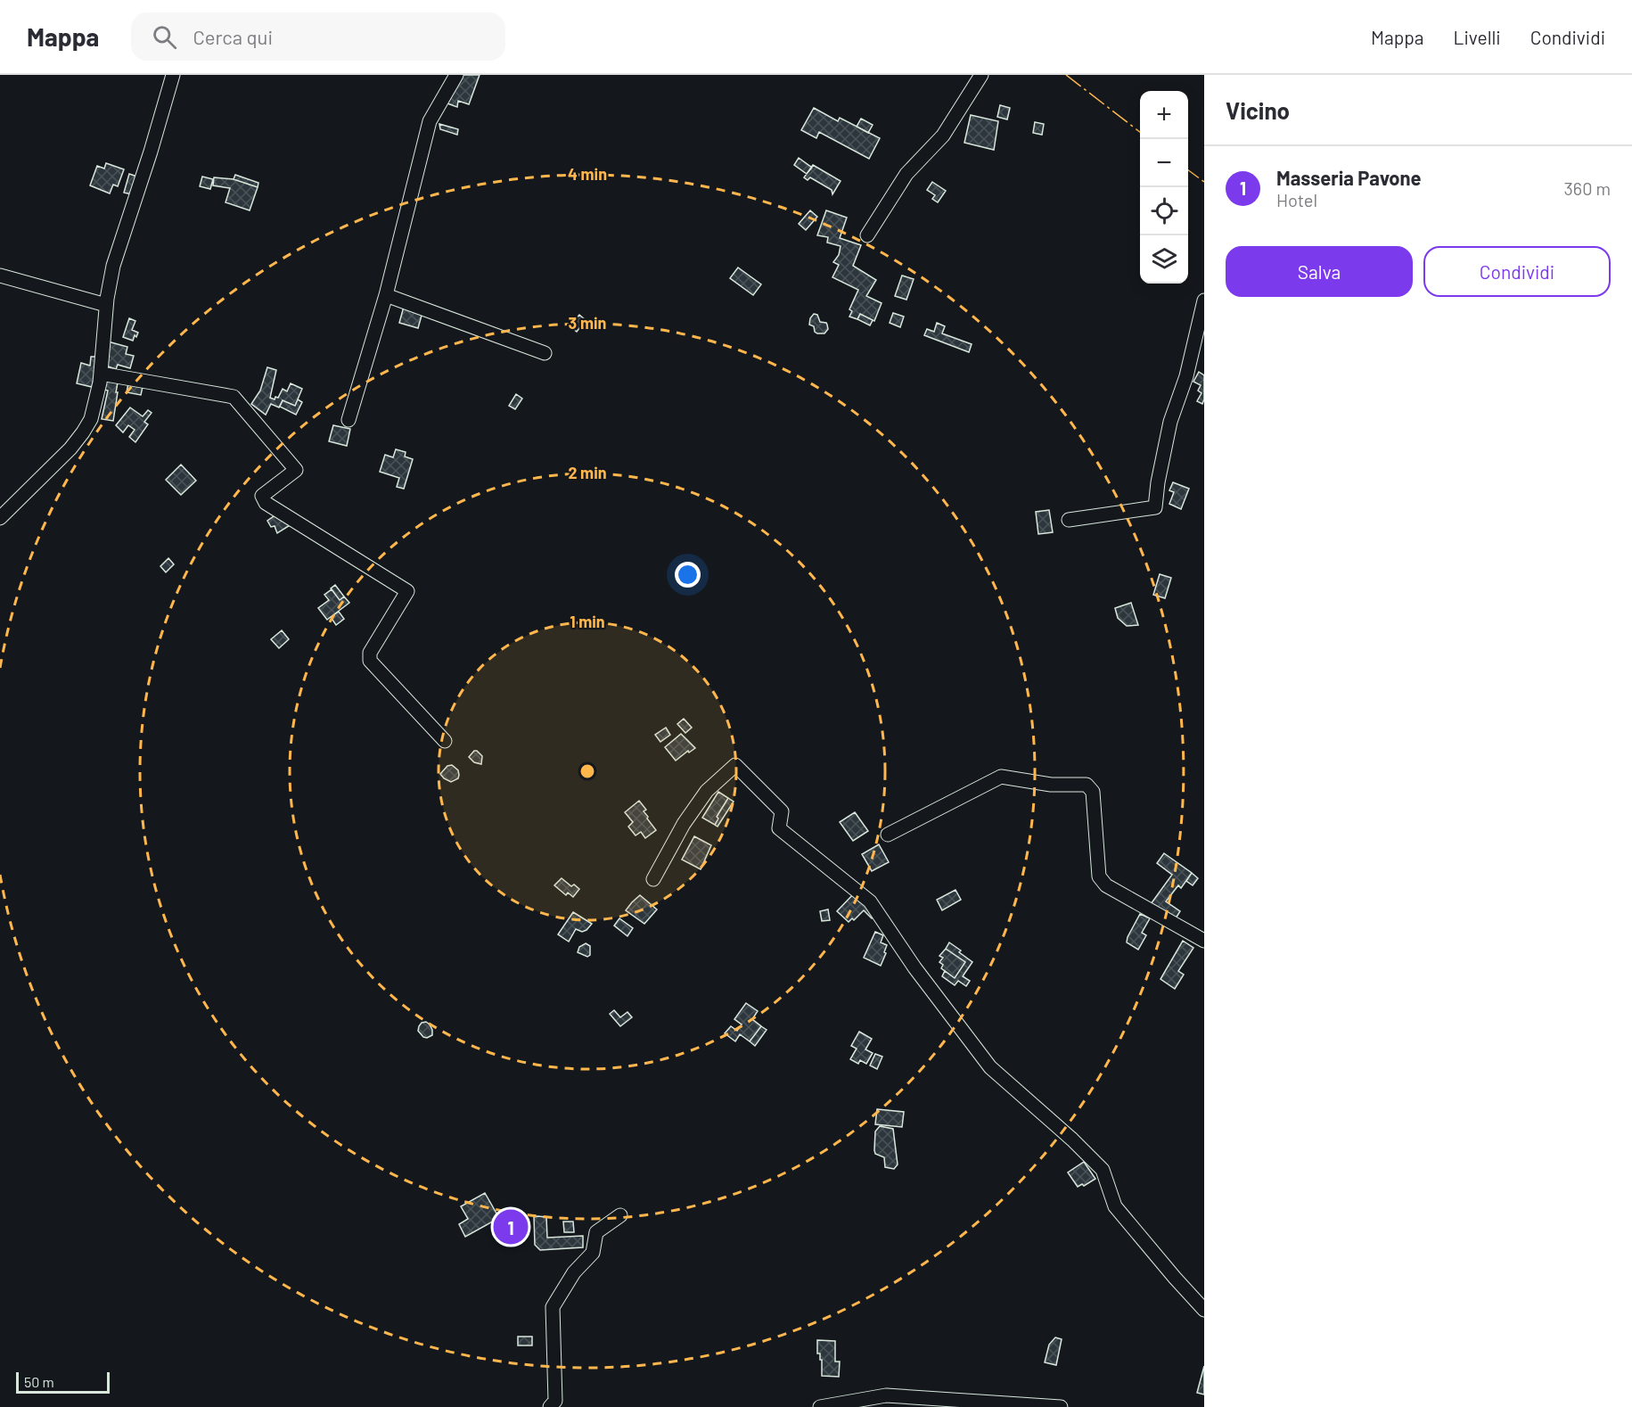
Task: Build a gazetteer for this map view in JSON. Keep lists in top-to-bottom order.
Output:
{
  "scale_bar": "50 m",
  "page": {
    "header": "Mappa",
    "search": "Cerca qui",
    "nav": ["Mappa", "Livelli", "Condividi"],
    "heading": "Vicino",
    "map_buttons": ["+", "−"],
    "list": [
      {
        "mark": "1",
        "name": "Masseria Pavone",
        "note": "Hotel",
        "value": "360 m"
      }
    ],
    "buttons": ["Salva", "Condividi"],
    "pins": "1",
    "scale": "50 m"
  },
  "rings": [
    "4 min",
    "3 min",
    "2 min",
    "1 min"
  ]
}
